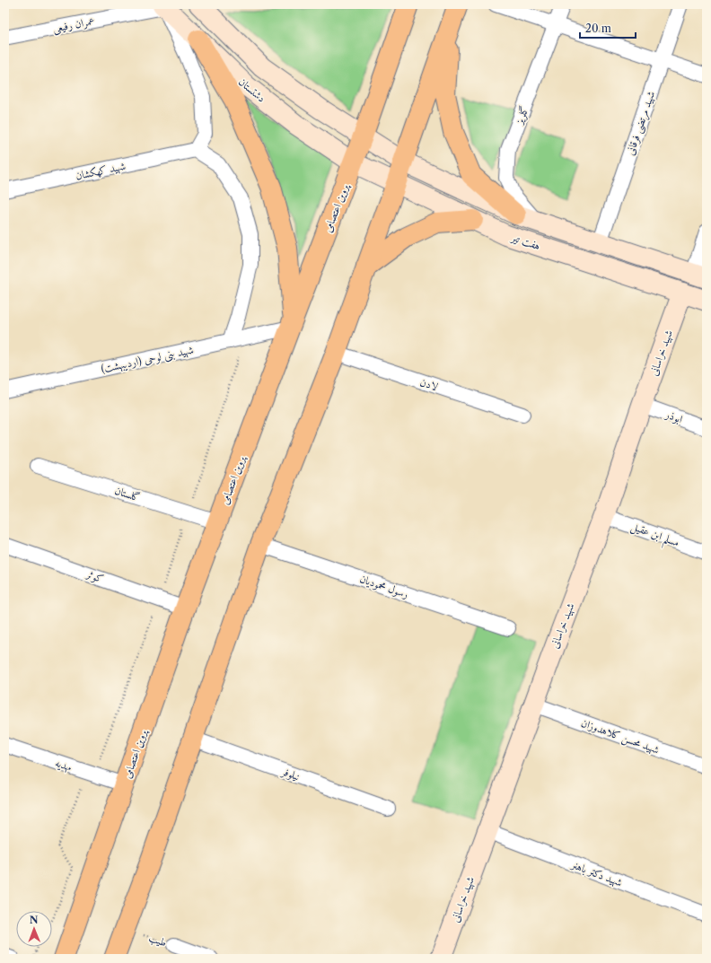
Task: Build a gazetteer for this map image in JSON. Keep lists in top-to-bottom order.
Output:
{
  "streets": {
    "main road": ["پروین اعتصامی"],
    "street": [
      "عمران رفیعی",
      "دشتستان",
      "گلریز",
      "شهید مرتضی فرقانی",
      "شهید کهکشان",
      "هفت تیر",
      "شهید خراسانی",
      "شهید بنی لوحی (اردیبهشت)",
      "لادن",
      "ابوذر",
      "گلستان",
      "مسلم ابن عقیل",
      "کوثر",
      "رسول محمودیان",
      "شهید محسن کلاهدوزان",
      "مهدیه",
      "نیلوفر",
      "شهید دکتر باهنر",
      "طیب"
    ]
  },
  "crossings": [
    ["عمران رفیعی", "دشتستان"],
    ["دشتستان", "پروین اعتصامی"],
    ["دشتستان", "هفت تیر"],
    ["پروین اعتصامی", "هفت تیر"],
    ["پروین اعتصامی", "شهید بنی لوحی (اردیبهشت)"],
    ["پروین اعتصامی", "گلستان"],
    ["پروین اعتصامی", "کوثر"],
    ["پروین اعتصامی", "مهدیه"],
    ["هفت تیر", "شهید خراسانی"],
    ["شهید خراسانی", "ابوذر"],
    ["شهید خراسانی", "مسلم ابن عقیل"],
    ["شهید خراسانی", "شهید محسن کلاهدوزان"],
    ["شهید خراسانی", "شهید دکتر باهنر"]
  ],
  "scale_bar": "20 m",
  "north": "top"
}
